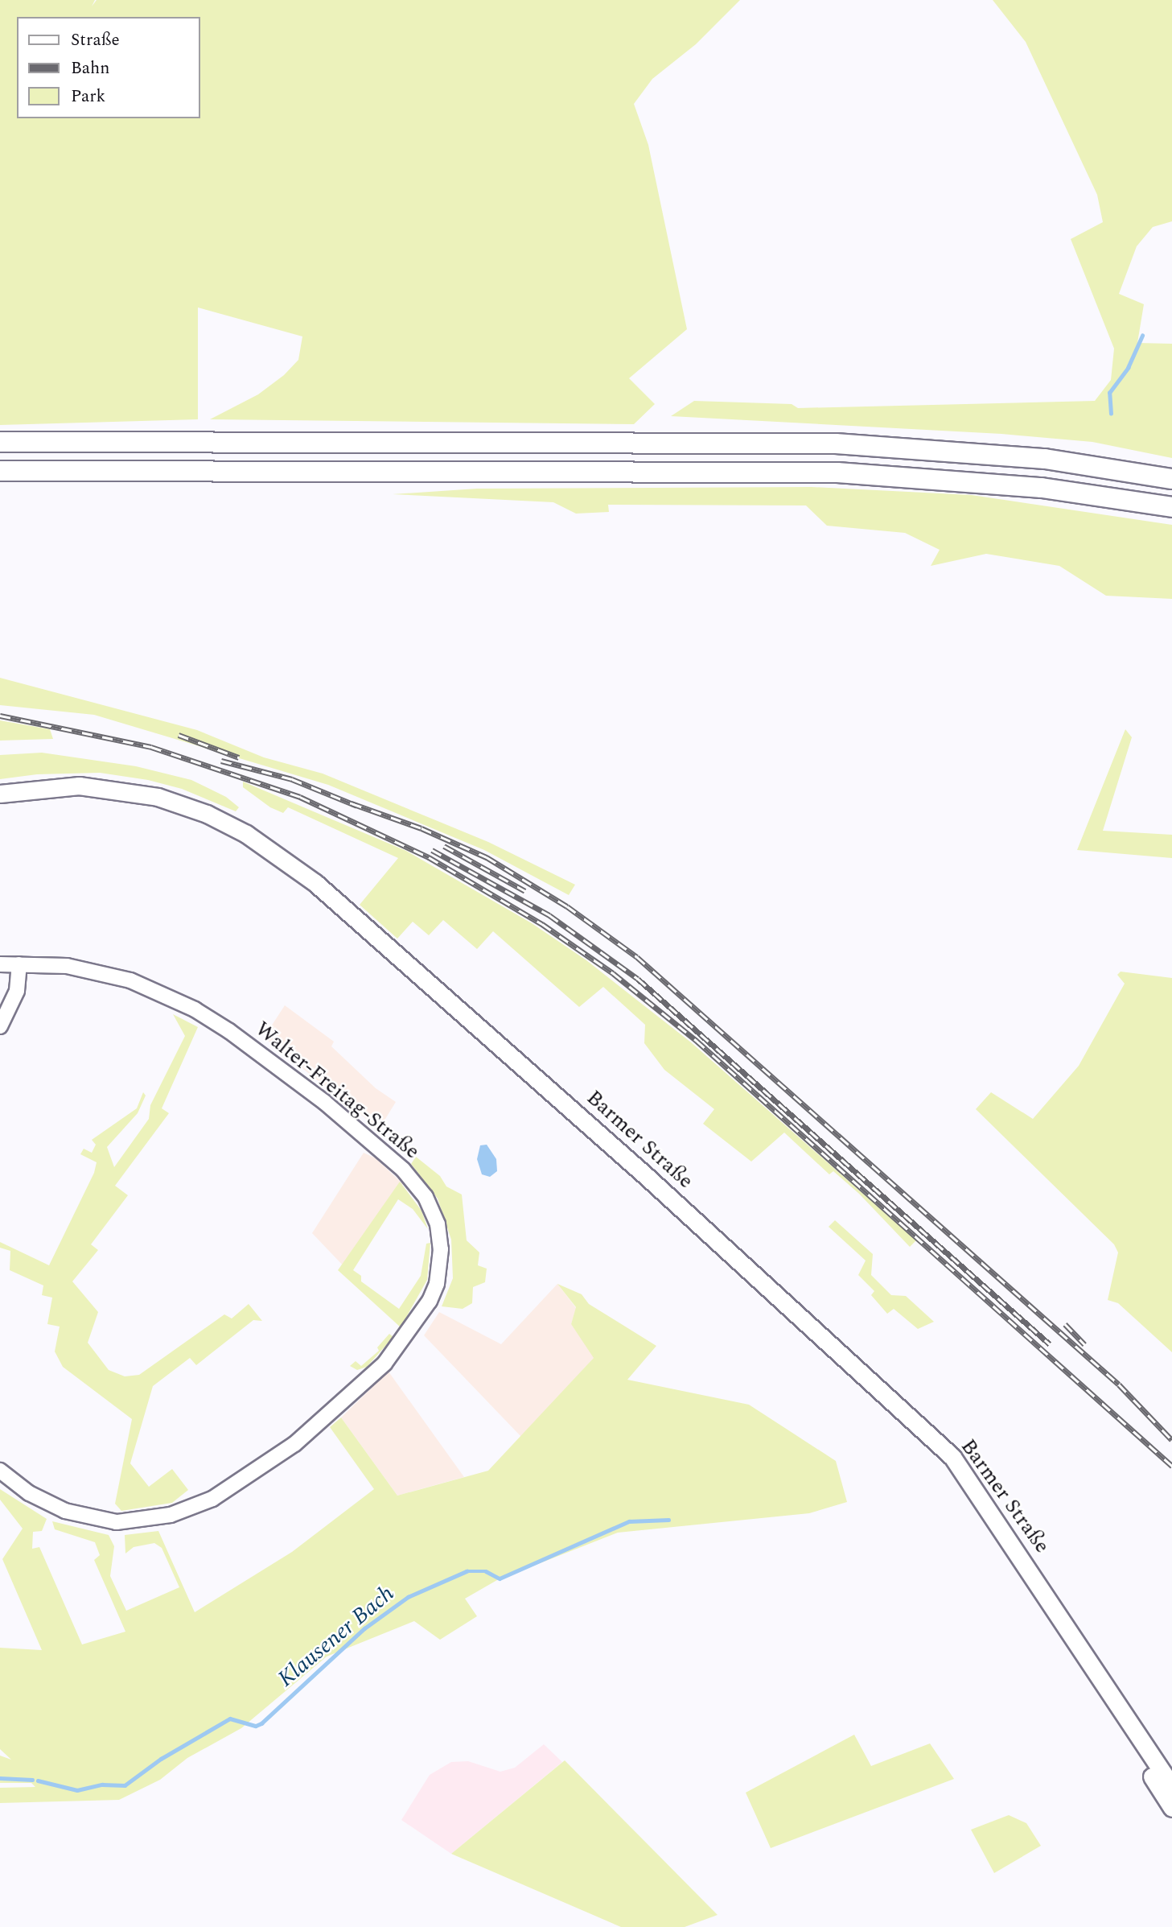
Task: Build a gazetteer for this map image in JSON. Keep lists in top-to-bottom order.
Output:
{
  "streets": {
    "main road": ["Barmer Straße"],
    "street": ["Walter-Freitag-Straße"]
  },
  "water": ["Klausener Bach"],
  "legend": ["Straße", "Bahn", "Park"]
}
